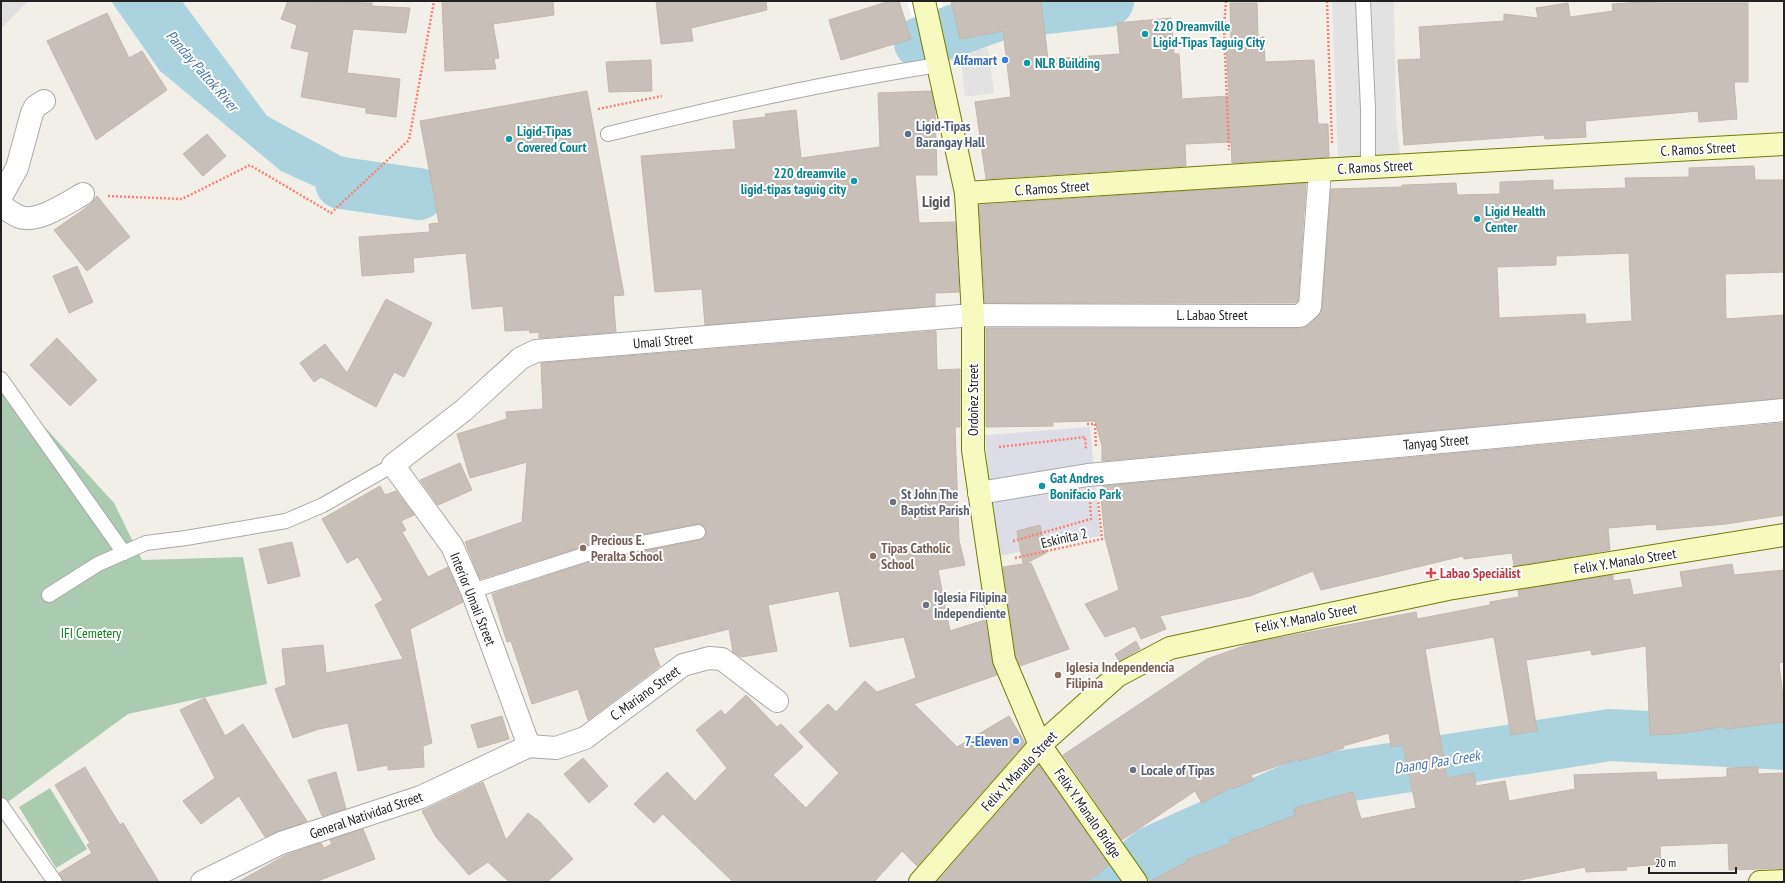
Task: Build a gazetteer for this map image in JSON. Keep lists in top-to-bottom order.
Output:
{
  "streets": {
    "main road": [
      "C. Ramos Street",
      "Ordoñez Street",
      "Felix Y. Manalo Street",
      "Felix Y. Manalo Bridge"
    ],
    "street": [
      "L. Labao Street",
      "Umali Street",
      "Tanyag Street",
      "Interior Umali Street",
      "C. Mariano Street",
      "General Natividad Street"
    ],
    "path": ["Eskinita 2"]
  },
  "crossings": [
    ["C. Ramos Street", "L. Labao Street"],
    ["C. Ramos Street", "Ordoñez Street"],
    ["L. Labao Street", "Umali Street"],
    ["L. Labao Street", "Ordoñez Street"],
    ["Umali Street", "Ordoñez Street"],
    ["Umali Street", "Interior Umali Street"],
    ["Ordoñez Street", "Tanyag Street"],
    ["Ordoñez Street", "Eskinita 2"],
    ["Ordoñez Street", "Felix Y. Manalo Street"],
    ["Ordoñez Street", "Felix Y. Manalo Bridge"],
    ["Tanyag Street", "Eskinita 2"],
    ["Felix Y. Manalo Street", "Felix Y. Manalo Bridge"],
    ["Interior Umali Street", "C. Mariano Street"],
    ["Interior Umali Street", "General Natividad Street"],
    ["C. Mariano Street", "General Natividad Street"]
  ],
  "districts": ["Ligid"],
  "water": ["Panday Paltok River", "Daang Paa Creek"],
  "parks": ["IFI Cemetery"],
  "places": {
    "other": [
      "220 Dreamville Ligid-Tipas Taguig City",
      "Alfamart",
      "NLR Building",
      "Ligid-Tipas Barangay Hall",
      "Ligid-Tipas Covered Court",
      "220 dreamvile ligid-tipas taguig city",
      "Ligid Health Center",
      "Gat Andres Bonifacio Park",
      "St John The Baptist Parish",
      "Precious E. Peralta School",
      "Tipas Catholic School",
      "Iglesia Filipina Independiente",
      "Iglesia Independencia Filipina",
      "7-Eleven",
      "Locale of Tipas"
    ],
    "health": ["Labao Specialist"]
  },
  "scale_bar": "20 m"
}
